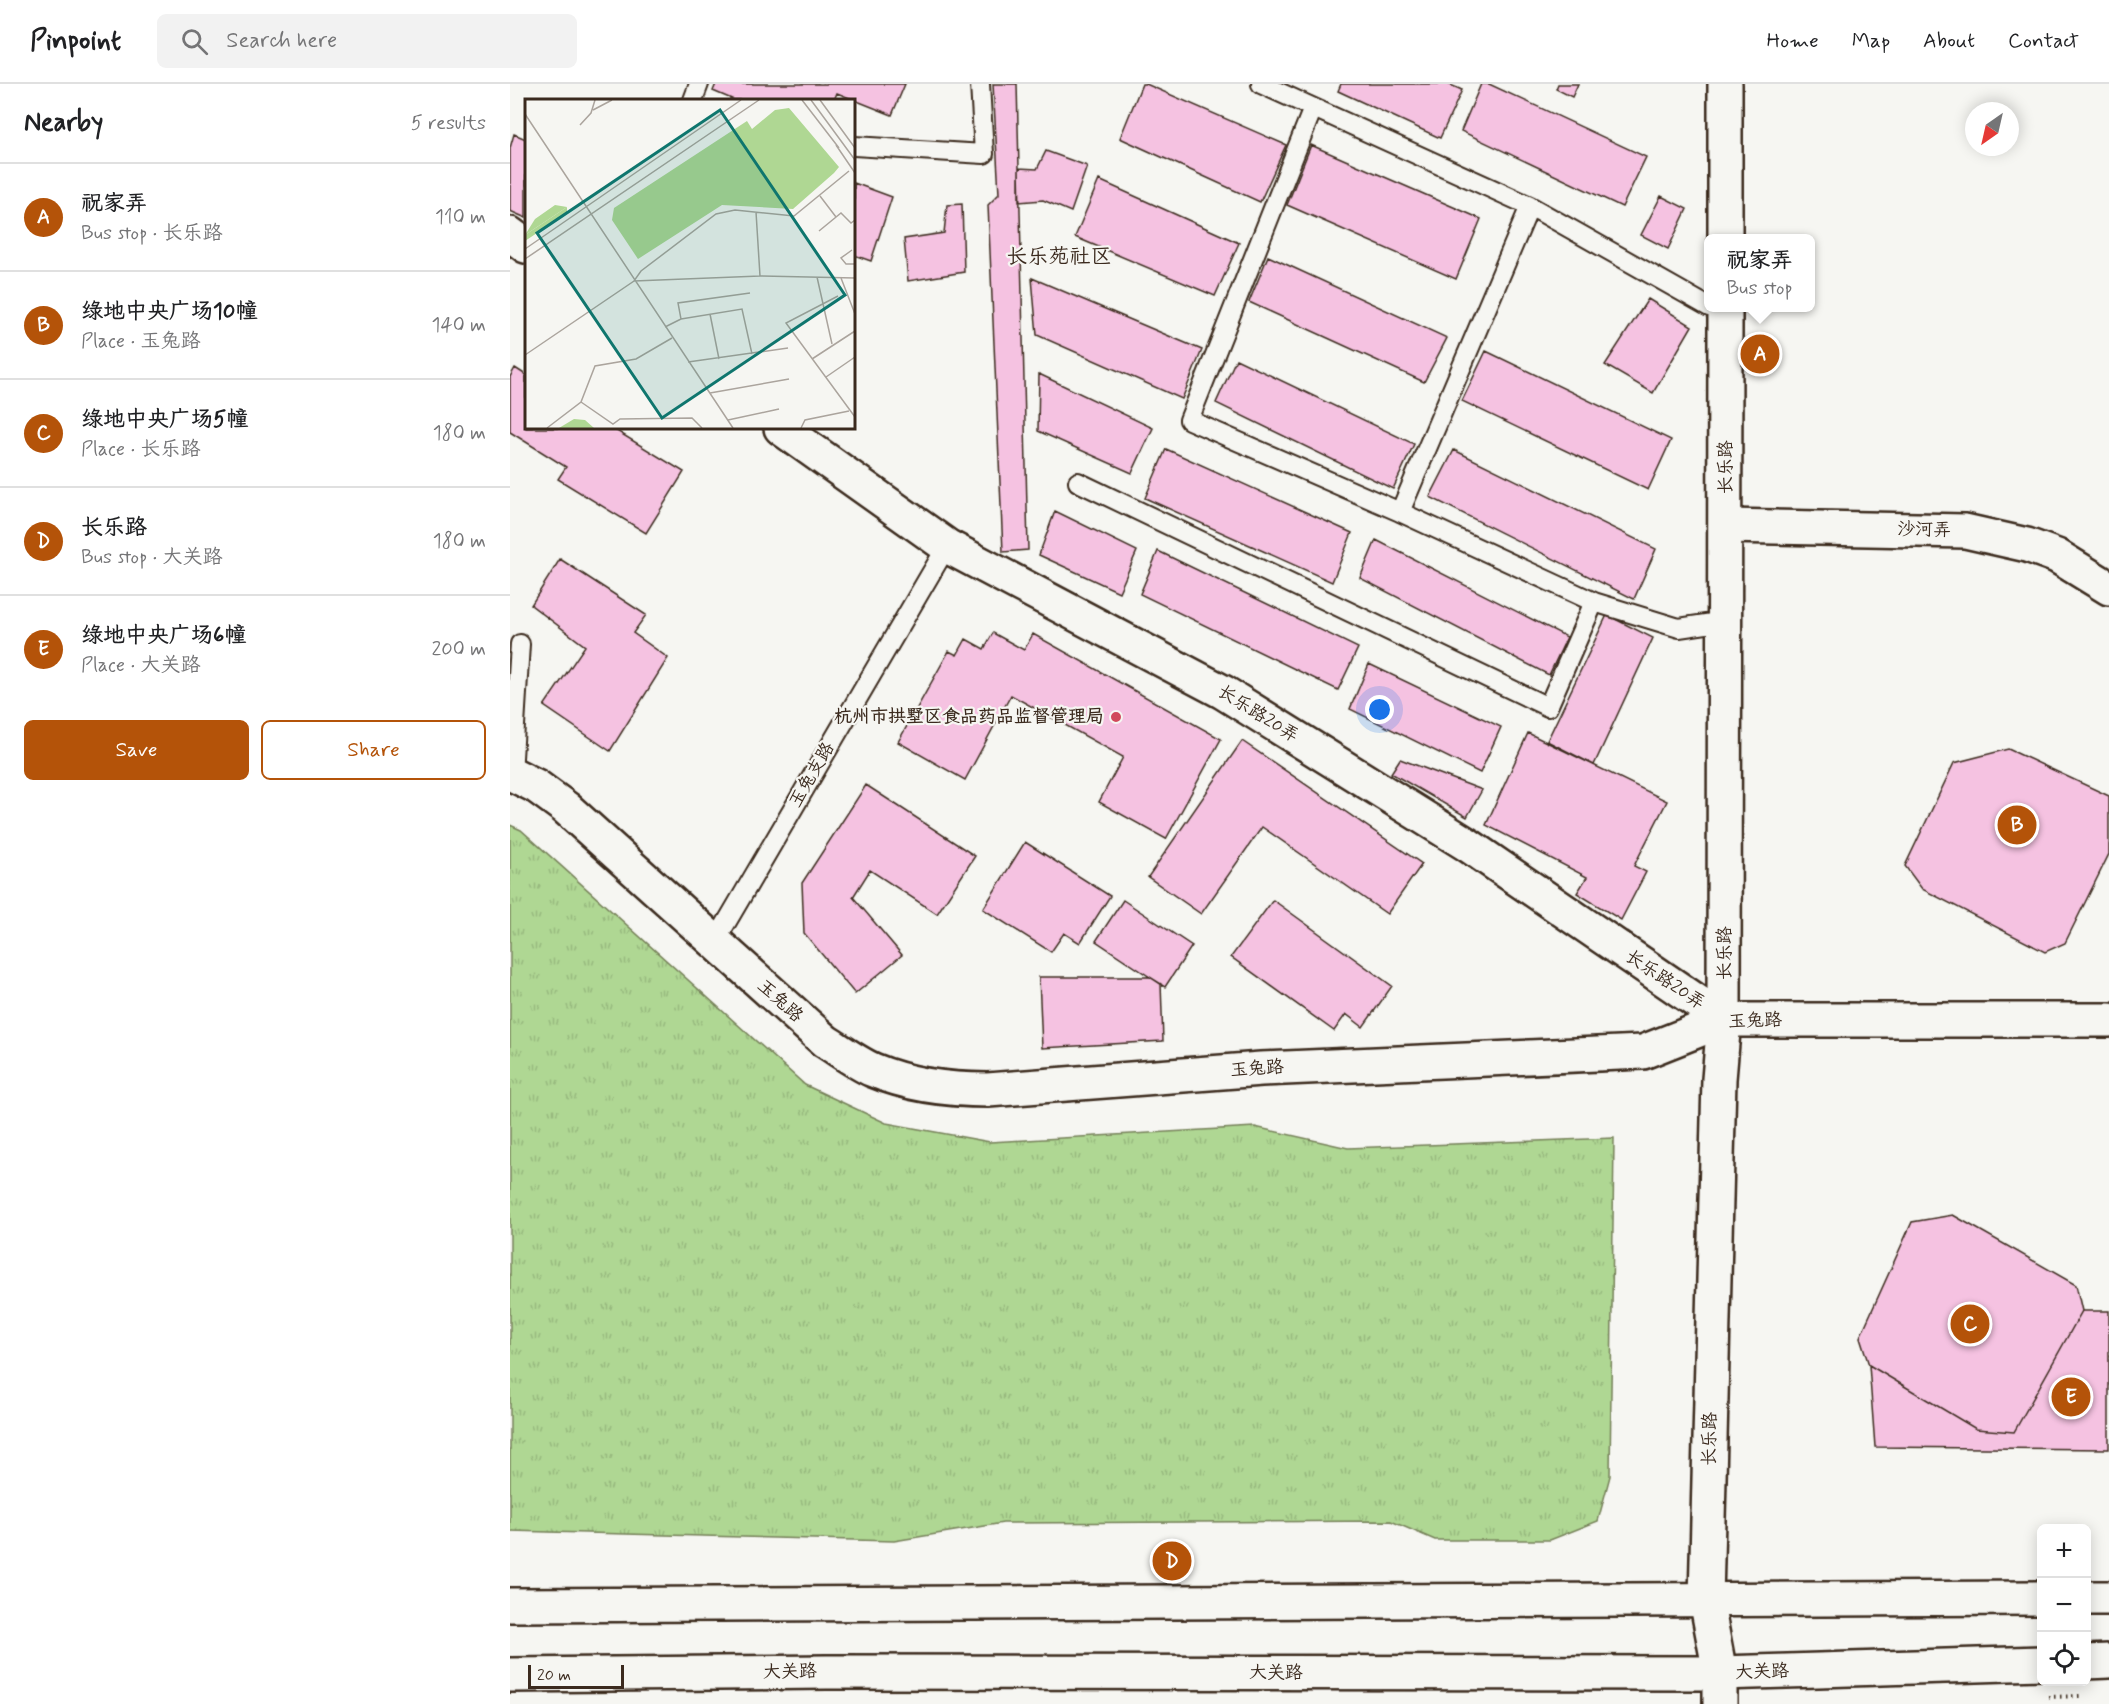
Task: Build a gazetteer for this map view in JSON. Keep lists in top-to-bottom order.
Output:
{
  "streets": {
    "street": [
      "长乐路",
      "沙河弄",
      "长乐路20弄",
      "玉兔路",
      "大关路"
    ],
    "lane": ["玉兔支路"]
  },
  "crossings": [
    ["长乐路", "沙河弄"],
    ["长乐路", "长乐路20弄"],
    ["长乐路", "玉兔路"],
    ["长乐路", "大关路"],
    ["长乐路20弄", "玉兔支路"],
    ["长乐路20弄", "玉兔路"],
    ["玉兔支路", "玉兔路"]
  ],
  "districts": ["长乐苑社区"],
  "places": ["杭州市拱墅区食品药品监督管理局"],
  "scale_bar": "20 m",
  "north": "bottom left",
  "page": {
    "header": "Pinpoint",
    "search": "Search here",
    "nav": [
      "Home",
      "Map",
      "About",
      "Contact"
    ],
    "heading": ["Nearby", "5 results"],
    "list": [
      {
        "mark": "A",
        "name": "祝家弄",
        "note": "Bus stop · 长乐路",
        "value": "110 m"
      },
      {
        "mark": "B",
        "name": "绿地中央广场10幢",
        "note": "Place · 玉兔路",
        "value": "140 m"
      },
      {
        "mark": "C",
        "name": "绿地中央广场5幢",
        "note": "Place · 长乐路",
        "value": "180 m"
      },
      {
        "mark": "D",
        "name": "长乐路",
        "note": "Bus stop · 大关路",
        "value": "180 m"
      },
      {
        "mark": "E",
        "name": "绿地中央广场6幢",
        "note": "Place · 大关路",
        "value": "200 m"
      }
    ],
    "popup": ["祝家弄", "Bus stop"],
    "pins": [
      "A",
      "B",
      "C",
      "E",
      "D"
    ],
    "buttons": ["Save", "Share"],
    "map_buttons": ["+", "−"],
    "scale": "20 m"
  }
}
